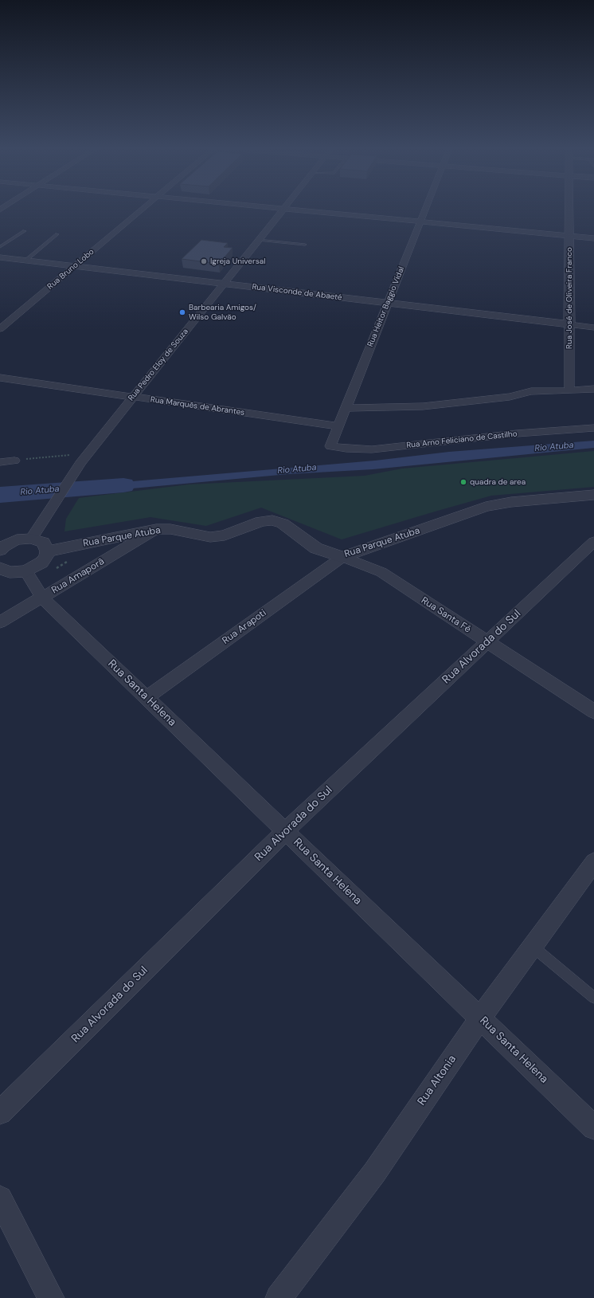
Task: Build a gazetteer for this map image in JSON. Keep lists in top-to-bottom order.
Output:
{
  "streets": {
    "street": [
      "Rua Bruno Lobo",
      "Rua Visconde de Abaeté",
      "Rua José de Oliveira Franco",
      "Rua Heitor Baggio Vidal",
      "Rua Pedro Eloy de Souza",
      "Rua Marquês de Abrantes",
      "Rua Arno Feliciano de Castilho",
      "Rua Parque Atuba",
      "Rua Amaporã",
      "Rua Santa Fé",
      "Rua Arapoti",
      "Rua Alvorada do Sul",
      "Rua Santa Helena",
      "Rua Altonia"
    ]
  },
  "crossings": [
    ["Rua Bruno Lobo", "Rua Visconde de Abaeté"],
    ["Rua Visconde de Abaeté", "Rua José de Oliveira Franco"],
    ["Rua Visconde de Abaeté", "Rua Heitor Baggio Vidal"],
    ["Rua Visconde de Abaeté", "Rua Pedro Eloy de Souza"],
    ["Rua Heitor Baggio Vidal", "Rua Marquês de Abrantes"],
    ["Rua Heitor Baggio Vidal", "Rua Arno Feliciano de Castilho"],
    ["Rua Pedro Eloy de Souza", "Rua Marquês de Abrantes"],
    ["Rua Parque Atuba", "Rua Amaporã"],
    ["Rua Parque Atuba", "Rua Santa Fé"],
    ["Rua Parque Atuba", "Rua Arapoti"],
    ["Rua Amaporã", "Rua Santa Helena"],
    ["Rua Santa Fé", "Rua Arapoti"],
    ["Rua Santa Fé", "Rua Alvorada do Sul"],
    ["Rua Arapoti", "Rua Santa Helena"],
    ["Rua Alvorada do Sul", "Rua Santa Helena"],
    ["Rua Santa Helena", "Rua Altonia"]
  ],
  "water": ["Rio Atuba"],
  "places": ["Igreja Universal", "Barbearia Amigos/ Wilso Galvão", "quadra de area"]
}
